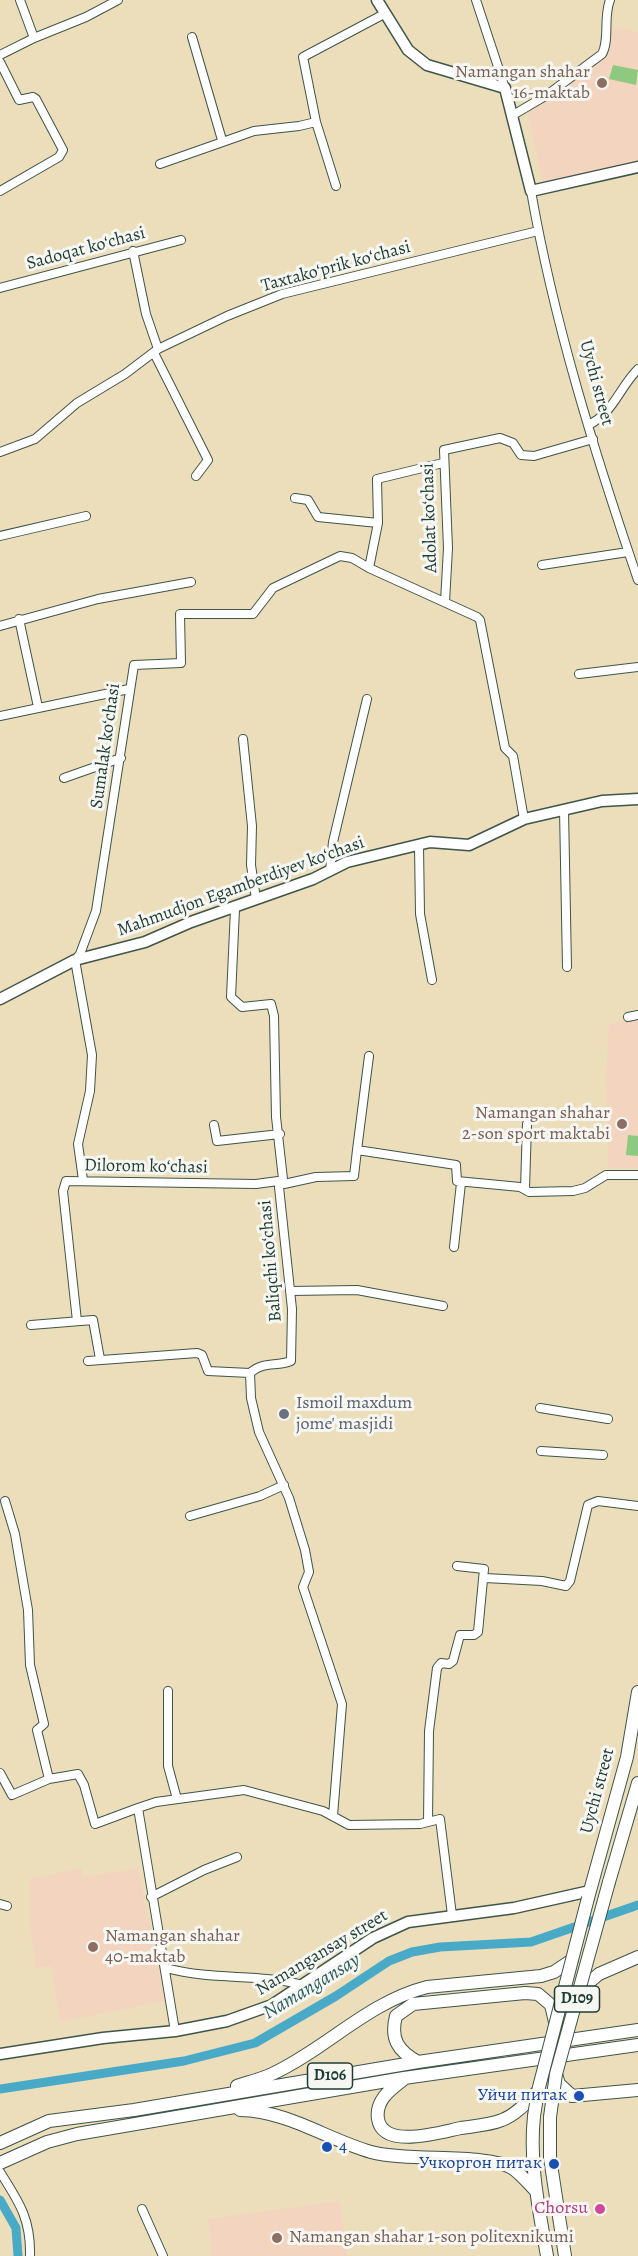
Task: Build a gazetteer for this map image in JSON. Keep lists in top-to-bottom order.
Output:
{
  "streets": {
    "main road": ["Uychi street", "D109", "D106"],
    "street": [
      "Sadoqat koʻchasi",
      "Taxtakoʻprik koʻchasi",
      "Adolat koʻchasi",
      "Sumalak koʻchasi",
      "Mahmudjon Egamberdiyev koʻchasi",
      "Dilorom koʻchasi",
      "Baliqchi koʻchasi",
      "Namangansay street"
    ]
  },
  "crossings": [
    ["Taxtakoʻprik koʻchasi", "Uychi street"],
    ["Uychi street", "Adolat koʻchasi"],
    ["Uychi street", "Namangansay street"],
    ["Uychi street", "D109"],
    ["Adolat koʻchasi", "Sumalak koʻchasi"],
    ["Sumalak koʻchasi", "Mahmudjon Egamberdiyev koʻchasi"],
    ["Mahmudjon Egamberdiyev koʻchasi", "Baliqchi koʻchasi"],
    ["Dilorom koʻchasi", "Baliqchi koʻchasi"],
    ["Namangansay street", "D109"]
  ],
  "water": ["Namangansay"],
  "places": [
    "Namangan shahar 16-maktab",
    "Namangan shahar 2-son sport maktabi",
    "Ismoil maxdum jome' masjidi",
    "Namangan shahar 40-maktab",
    "Уйчи питак",
    "4",
    "Учкоргон питак",
    "Chorsu",
    "Namangan shahar 1-son politexnikumi"
  ]
}
